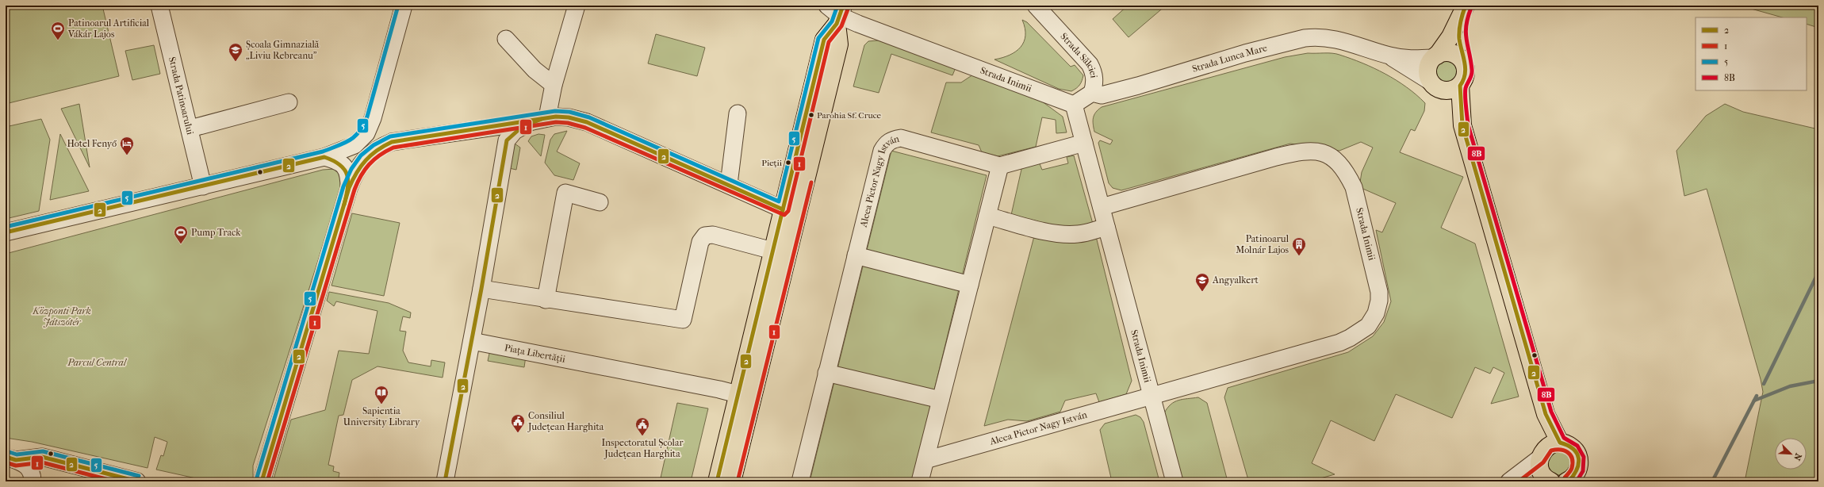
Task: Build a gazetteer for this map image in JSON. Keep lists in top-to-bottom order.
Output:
{
  "streets": {
    "main road": ["Strada Lunca Mare"],
    "street": [
      "Strada Sălciei",
      "Strada Inimii",
      "Strada Patinoarului",
      "Aleea Pictor Nagy István",
      "Piața Libertății"
    ]
  },
  "crossings": [
    ["Strada Sălciei", "Strada Lunca Mare"],
    ["Strada Inimii", "Aleea Pictor Nagy István"]
  ],
  "parks": ["Központi Park Játszótér", "Parcul Central"],
  "places": {
    "sports": ["Patinoarul Artificial Vákár Lajos", "Pump Track"],
    "school or university": ["Școala Gimnazială „Liviu Rebreanu”", "Angyalkert"],
    "other": ["Parohia Sf. Cruce", "Pieții"],
    "hotel": ["Hotel Fenyő"],
    "building": ["Patinoarul Molnár Lajos"],
    "library": ["Sapientia University Library"],
    "public building": ["Consiliul Județean Harghita", "Inspectoratul Școlar Județean Harghita"]
  },
  "lines": [
    "transit line 2",
    "transit line 5",
    "transit line 1",
    "transit line 8B"
  ],
  "legend": [
    "2",
    "1",
    "5",
    "8B"
  ],
  "north": "bottom right"
}
